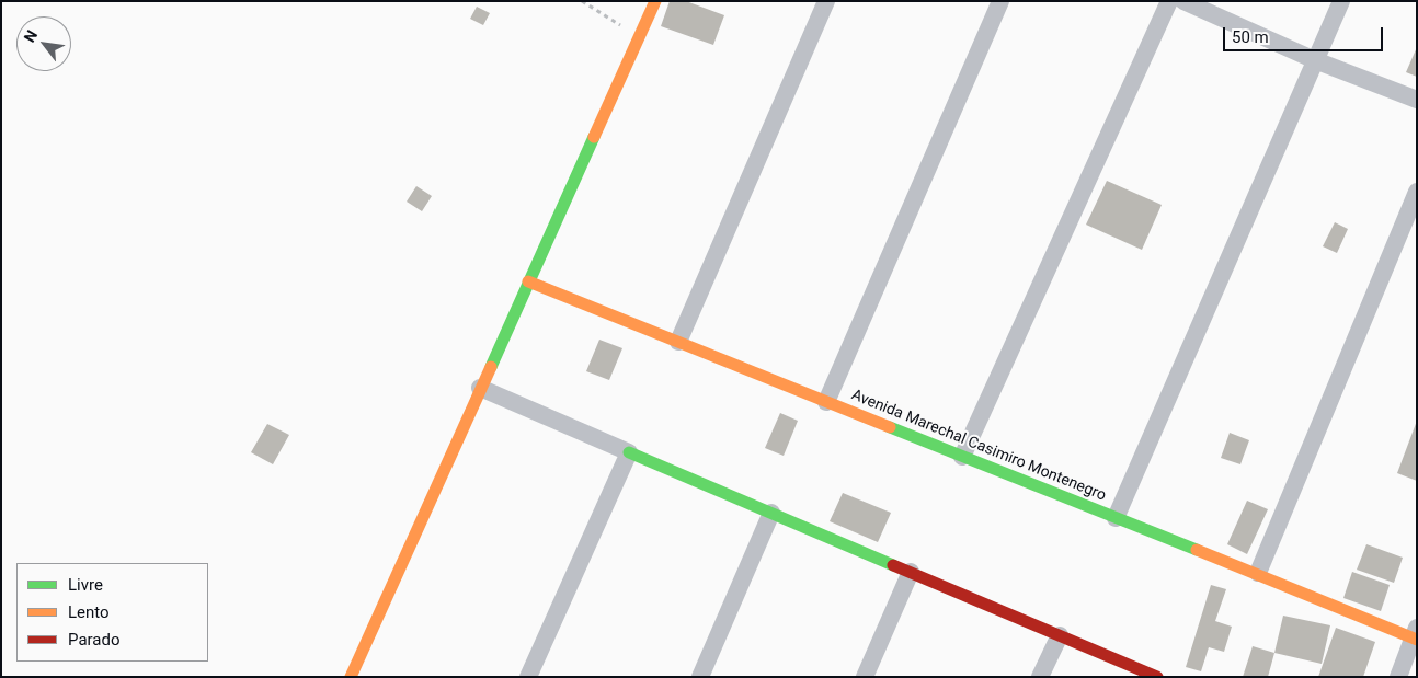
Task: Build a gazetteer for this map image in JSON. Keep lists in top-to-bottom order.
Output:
{
  "streets": {
    "street": ["Avenida Marechal Casimiro Montenegro"]
  },
  "legend": ["Livre", "Lento", "Parado"],
  "scale_bar": "50 m",
  "north": "top left"
}
